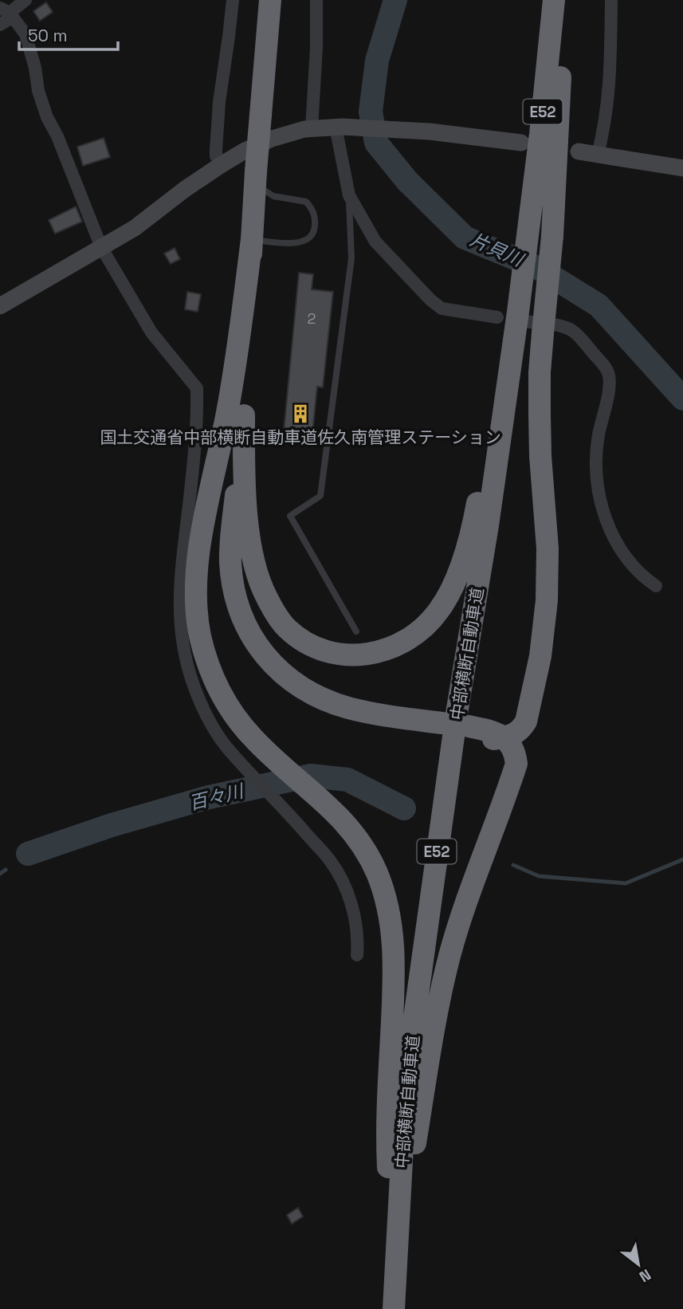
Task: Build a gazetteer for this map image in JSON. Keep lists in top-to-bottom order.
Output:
{
  "streets": {
    "highway": ["E52", "中部横断自動車道"]
  },
  "water": ["片貝川", "百々川"],
  "places": {
    "building": ["国土交通省中部横断自動車道佐久南管理ステーション"]
  },
  "house_numbers": ["2"],
  "scale_bar": "50 m",
  "north": "bottom right"
}
